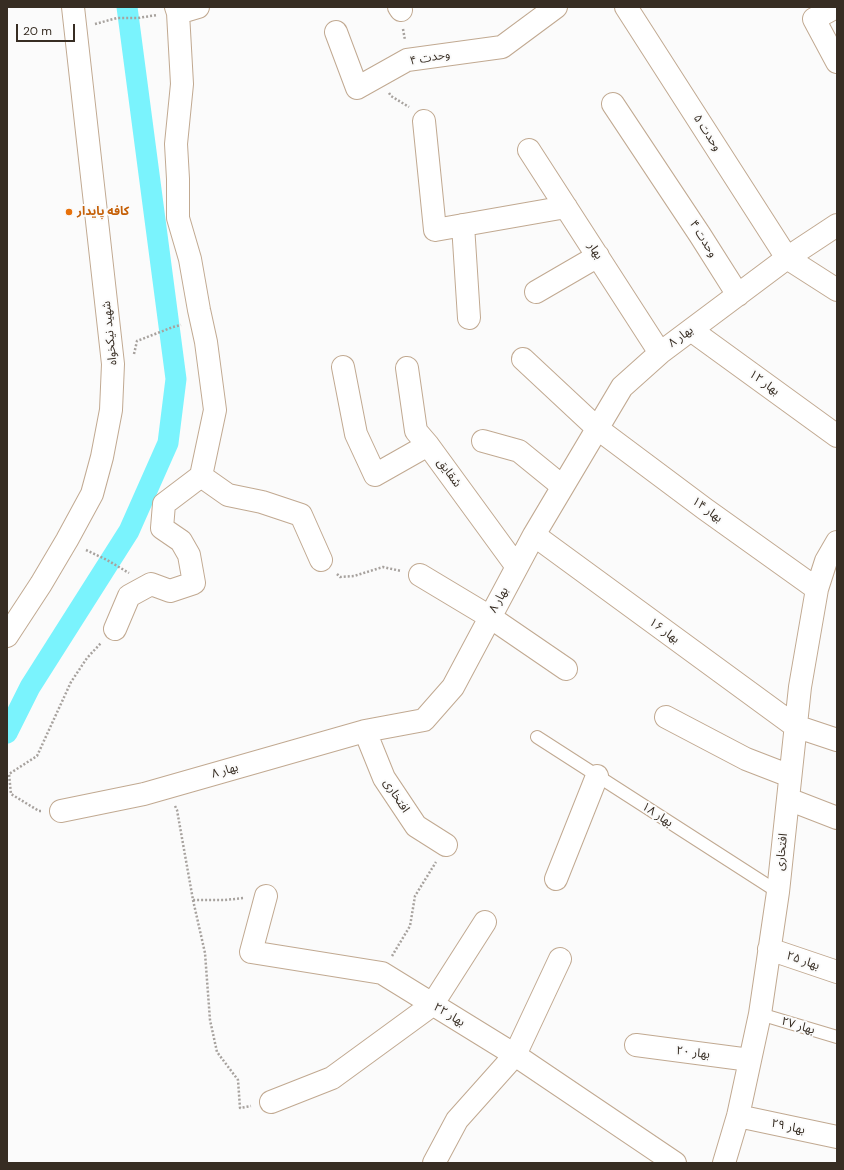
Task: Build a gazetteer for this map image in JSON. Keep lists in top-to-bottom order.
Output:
{
  "streets": {
    "street": [
      "وحدت ۴",
      "وحدت ۵",
      "بهار",
      "شهید نیکخواه",
      "بهار ۸",
      "بهار ۱۲",
      "شقایق",
      "بهار ۱۴",
      "بهار ۱۶",
      "افتخاری",
      "بهار ۲۵",
      "بهار ۲۲",
      "بهار ۲۰",
      "بهار ۲۹"
    ],
    "lane": ["بهار ۱۸", "بهار ۲۷"]
  },
  "crossings": [
    ["وحدت ۴", "بهار ۸"],
    ["وحدت ۵", "بهار ۸"],
    ["بهار", "بهار ۸"],
    ["بهار ۸", "بهار ۱۲"],
    ["بهار ۸", "شقایق"],
    ["بهار ۸", "بهار ۱۴"],
    ["بهار ۸", "بهار ۱۶"],
    ["بهار ۸", "افتخاری"],
    ["بهار ۱۴", "افتخاری"],
    ["بهار ۱۶", "افتخاری"],
    ["افتخاری", "بهار ۱۸"],
    ["افتخاری", "بهار ۲۵"],
    ["افتخاری", "بهار ۲۷"],
    ["افتخاری", "بهار ۲۰"],
    ["افتخاری", "بهار ۲۹"]
  ],
  "places": ["کافه پایدار"],
  "scale_bar": "20 m"
}
